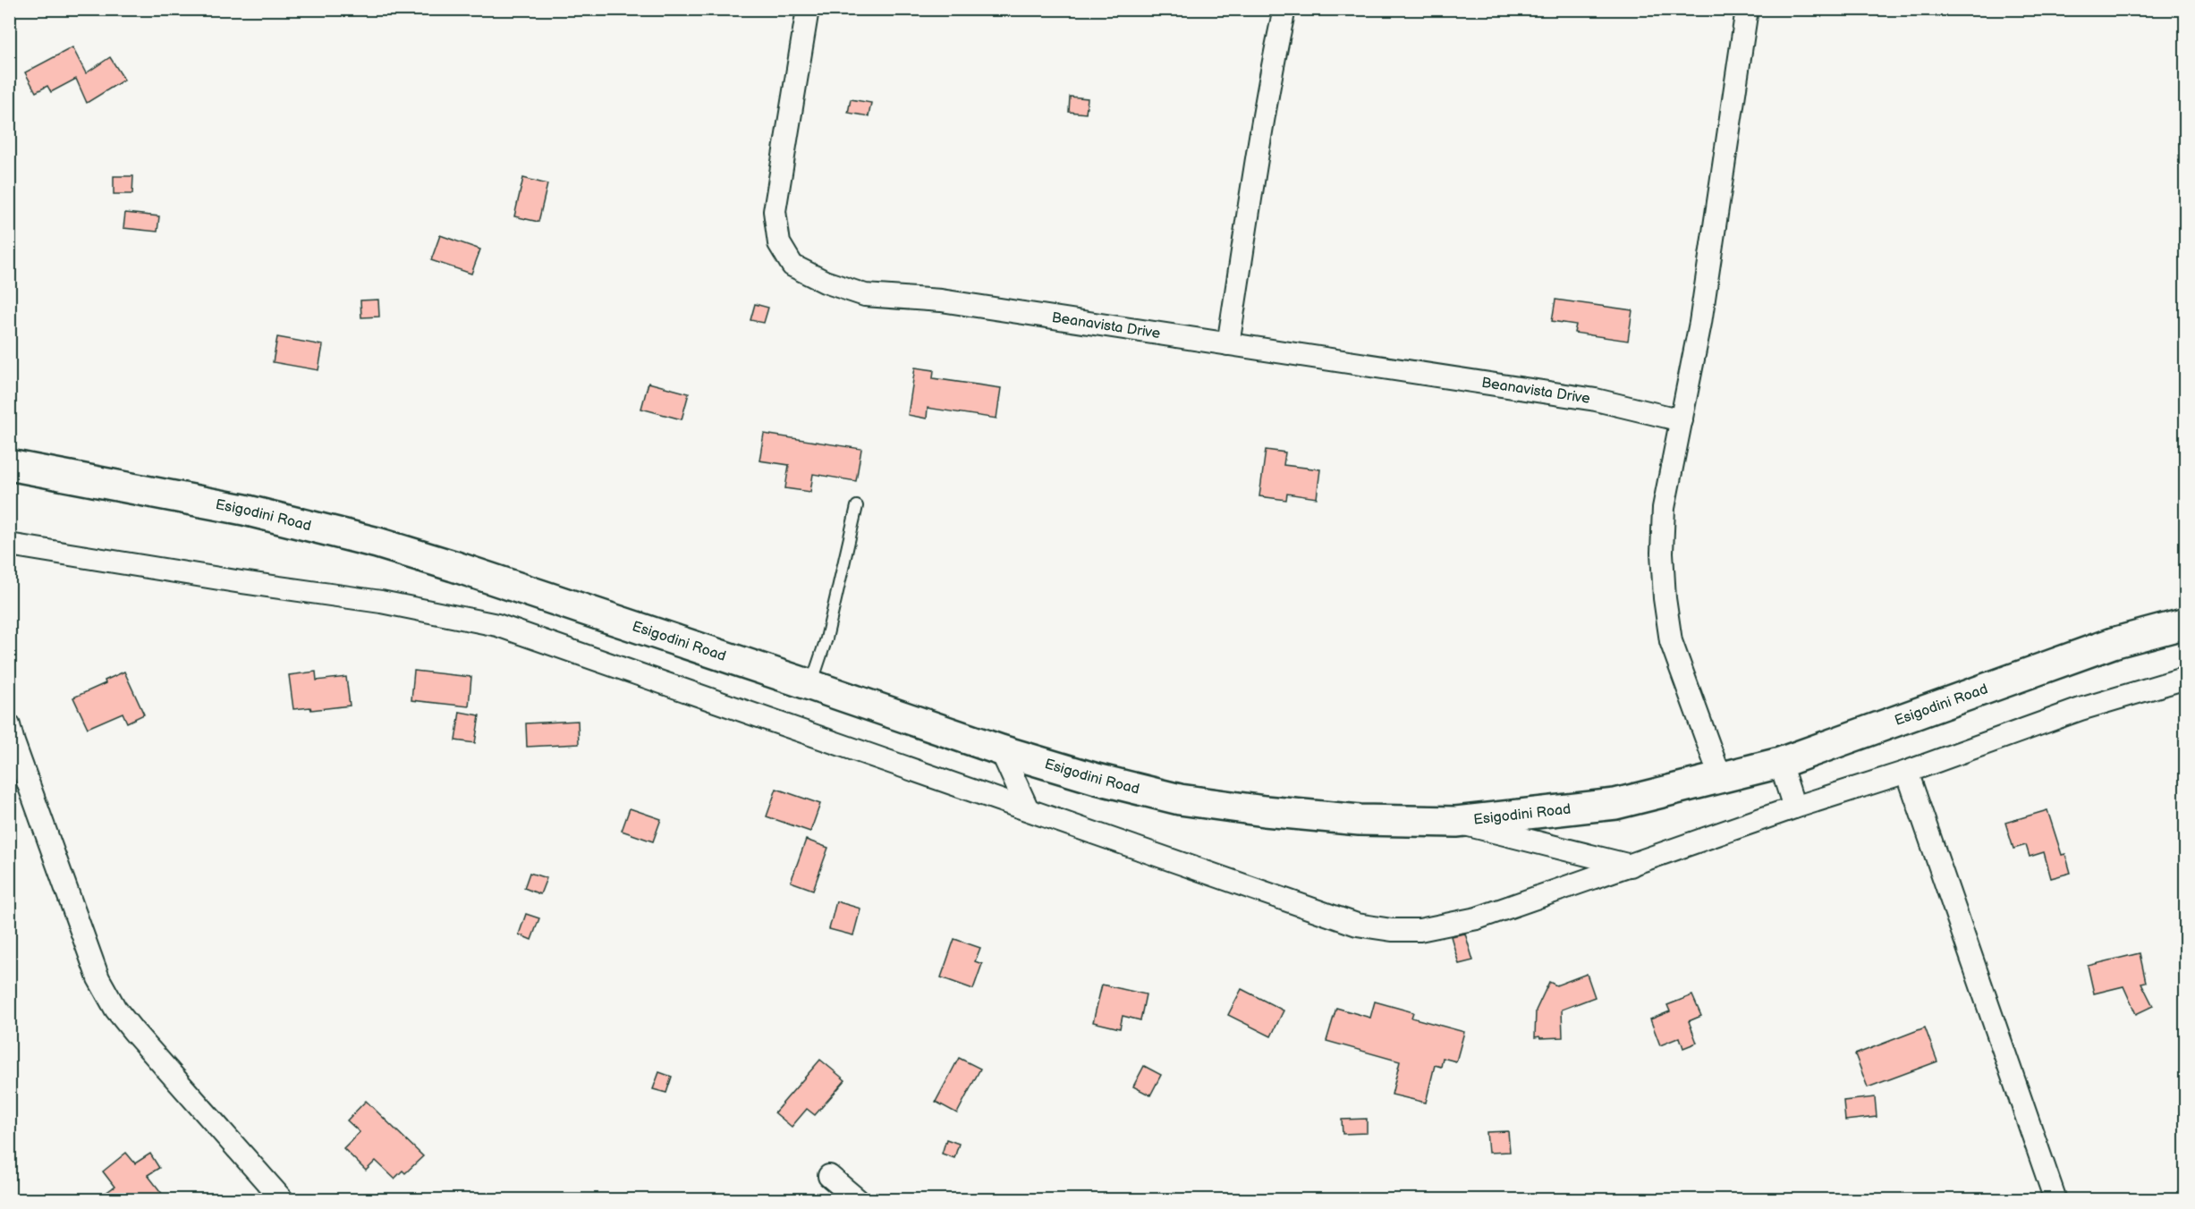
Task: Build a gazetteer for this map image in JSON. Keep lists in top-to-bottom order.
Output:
{
  "streets": {
    "main road": ["Esigodini Road"],
    "street": ["Beanavista Drive"]
  }
}
